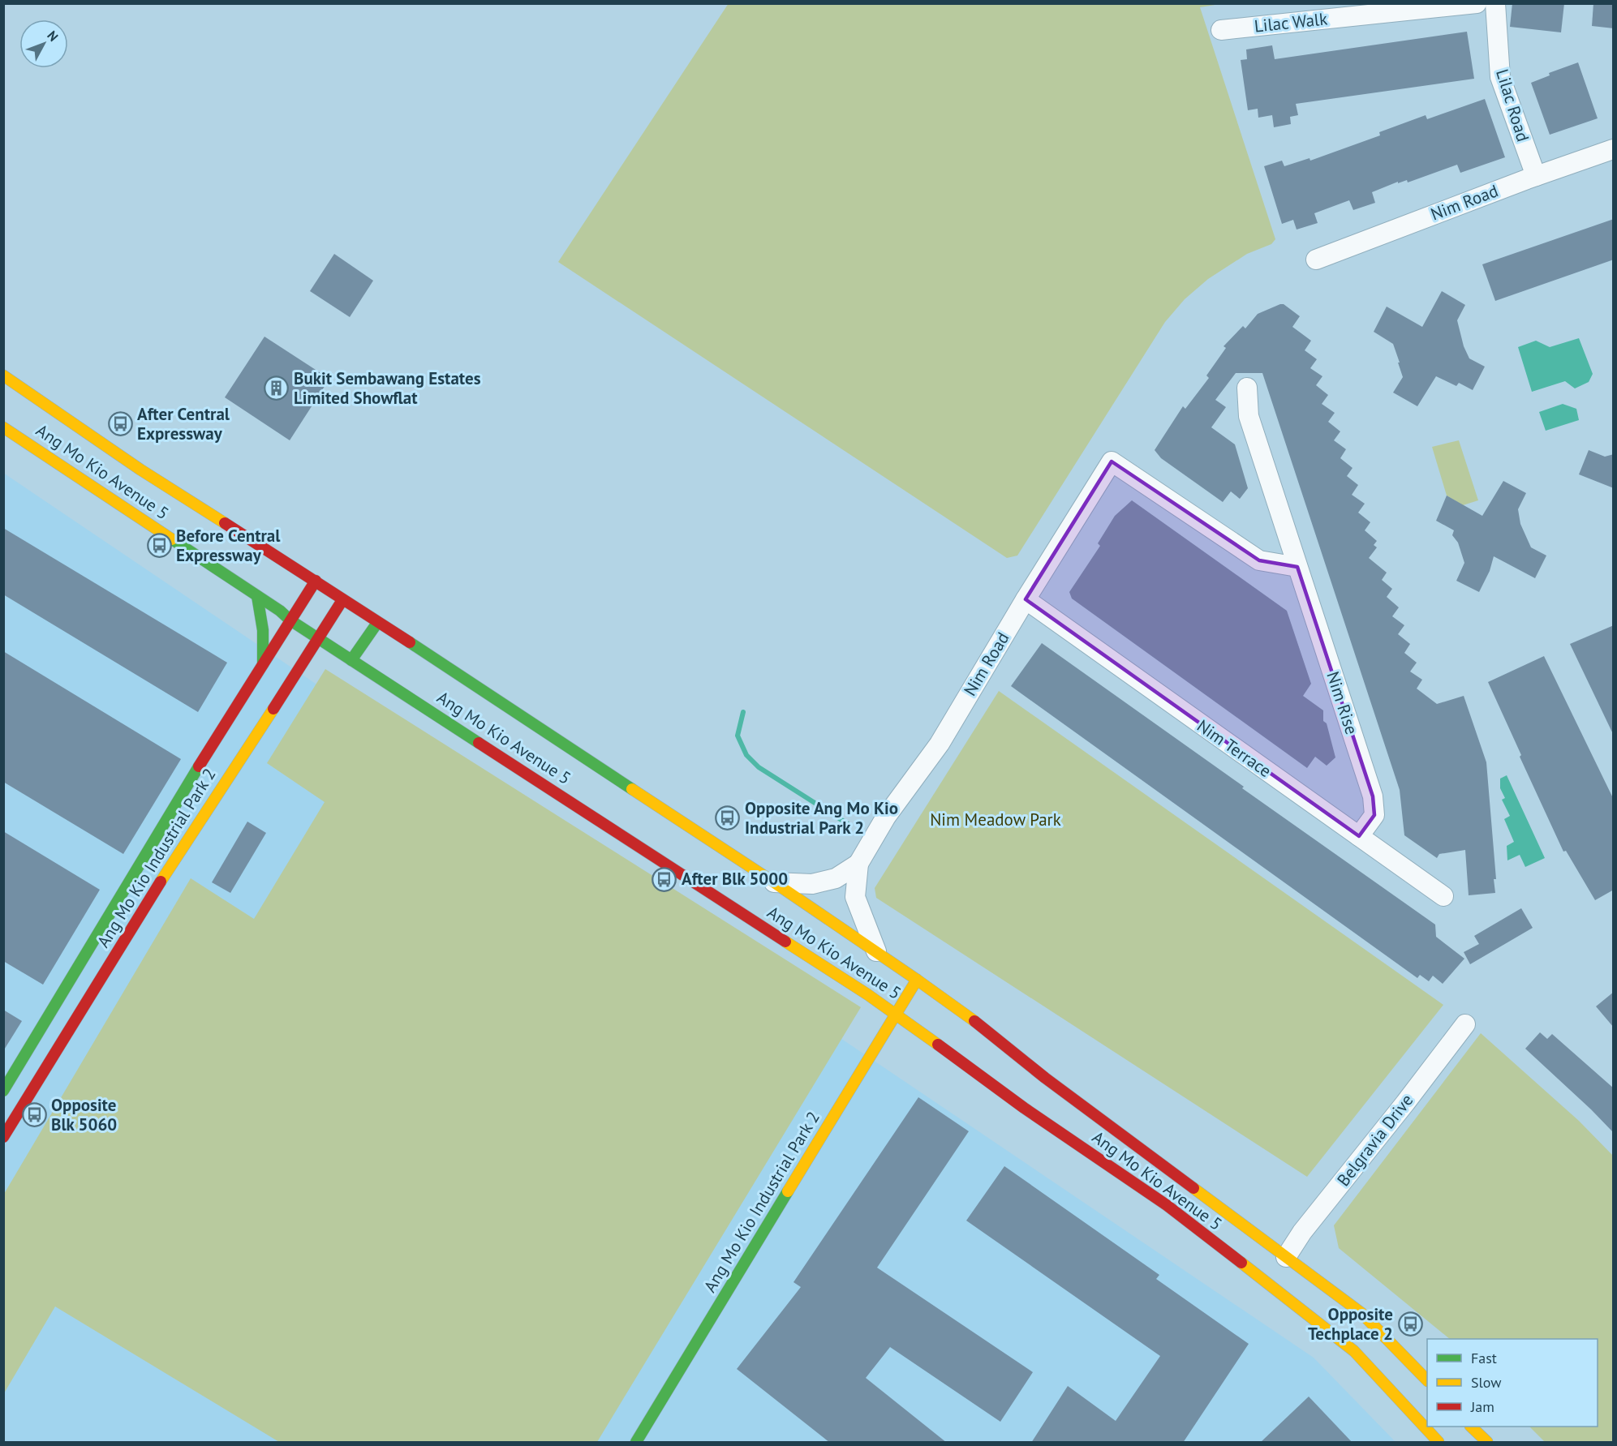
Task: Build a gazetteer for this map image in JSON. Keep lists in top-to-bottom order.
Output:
{
  "streets": {
    "main road": ["Ang Mo Kio Avenue 5", "Ang Mo Kio Industrial Park 2"],
    "street": [
      "Lilac Walk",
      "Lilac Road",
      "Nim Road",
      "Nim Rise",
      "Nim Terrace",
      "Belgravia Drive"
    ]
  },
  "crossings": [
    ["Lilac Road", "Nim Road"],
    ["Nim Road", "Nim Rise"],
    ["Nim Road", "Nim Terrace"],
    ["Ang Mo Kio Avenue 5", "Ang Mo Kio Industrial Park 2"],
    ["Ang Mo Kio Avenue 5", "Belgravia Drive"],
    ["Nim Rise", "Nim Terrace"]
  ],
  "parks": ["Nim Meadow Park"],
  "places": {
    "building": ["Bukit Sembawang Estates Limited Showflat"],
    "bus stop": [
      "After Central Expressway",
      "Before Central Expressway",
      "Opposite Ang Mo Kio Industrial Park 2",
      "After Blk 5000",
      "Opposite Blk 5060",
      "Opposite Techplace 2"
    ]
  },
  "legend": ["Fast", "Slow", "Jam"],
  "north": "top right"
}
